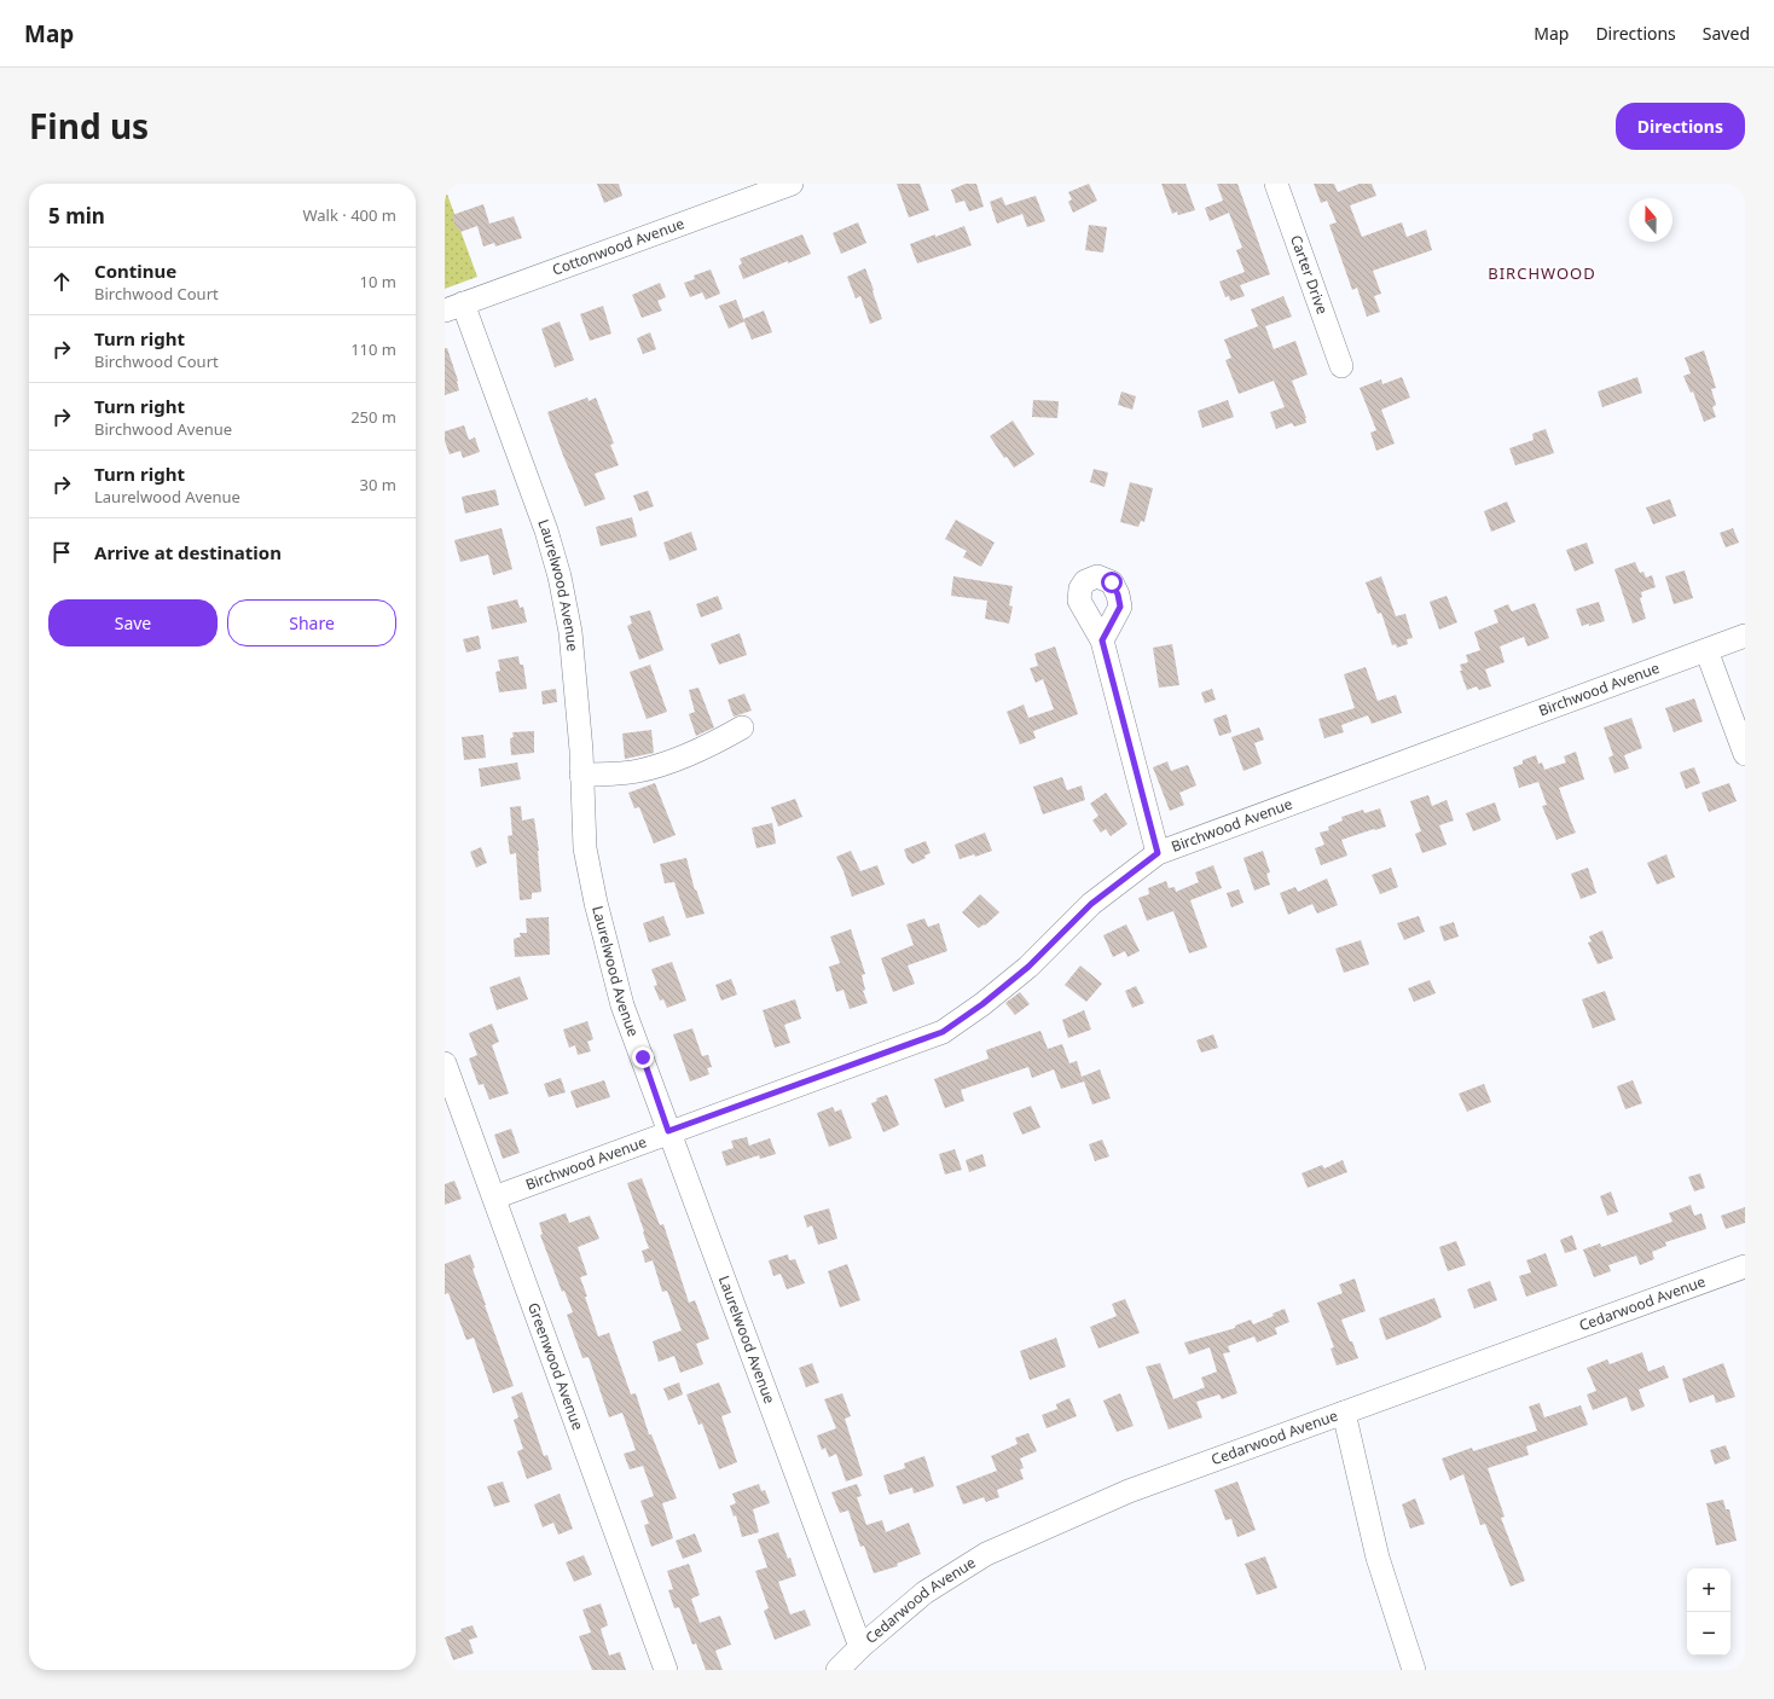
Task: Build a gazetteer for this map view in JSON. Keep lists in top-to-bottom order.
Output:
{
  "streets": {
    "street": [
      "Cottonwood Avenue",
      "Carter Drive",
      "Laurelwood Avenue",
      "Birchwood Avenue",
      "Cedarwood Avenue",
      "Greenwood Avenue"
    ]
  },
  "crossings": [
    ["Cottonwood Avenue", "Laurelwood Avenue"],
    ["Laurelwood Avenue", "Birchwood Avenue"],
    ["Laurelwood Avenue", "Cedarwood Avenue"],
    ["Birchwood Avenue", "Greenwood Avenue"]
  ],
  "districts": ["BIRCHWOOD"],
  "north": "top",
  "page": {
    "header": "Map",
    "nav": ["Map", "Directions", "Saved"],
    "title": "Find us",
    "buttons": [
      "Directions",
      ["Save", "Share"]
    ],
    "heading": ["5 min", "Walk · 400 m"],
    "list": [
      ["Continue", "Birchwood Court", "10 m"],
      ["Turn right", "Birchwood Court", "110 m"],
      ["Turn right", "Birchwood Avenue", "250 m"],
      ["Turn right", "Laurelwood Avenue", "30 m"],
      "Arrive at destination"
    ],
    "map_buttons": ["+", "−"]
  }
}
